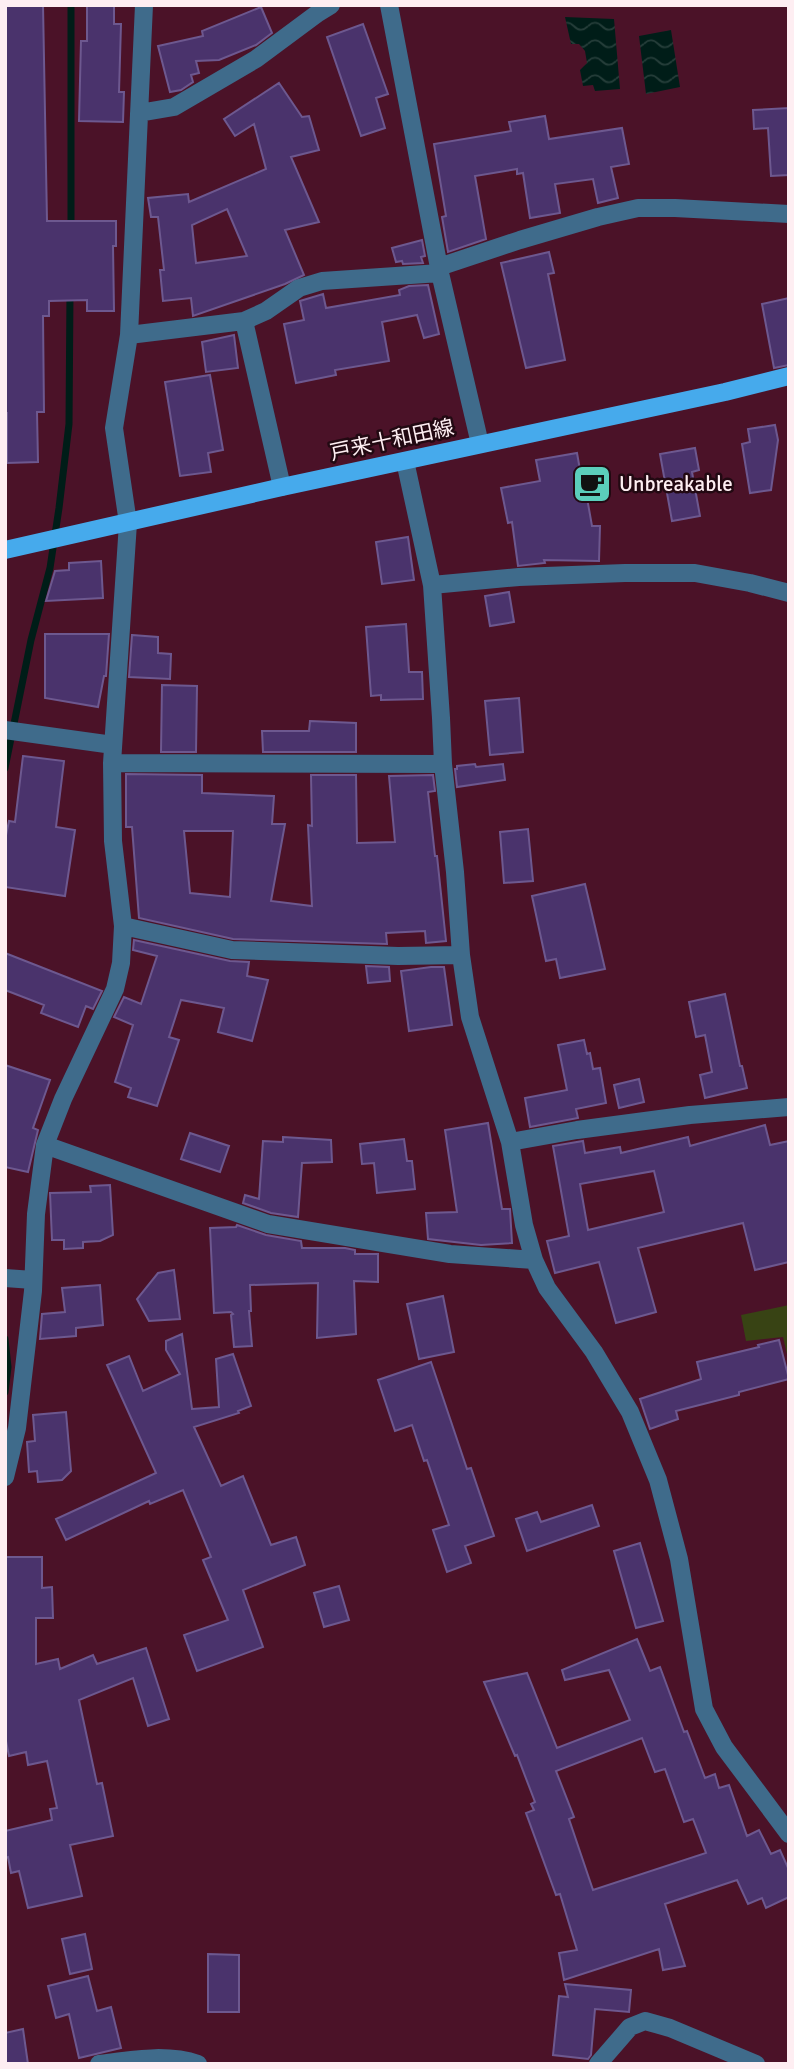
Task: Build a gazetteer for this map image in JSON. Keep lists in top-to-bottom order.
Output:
{
  "streets": {
    "main road": ["戸来十和田線"]
  },
  "places": {
    "cafe": ["Unbreakable"]
  }
}
